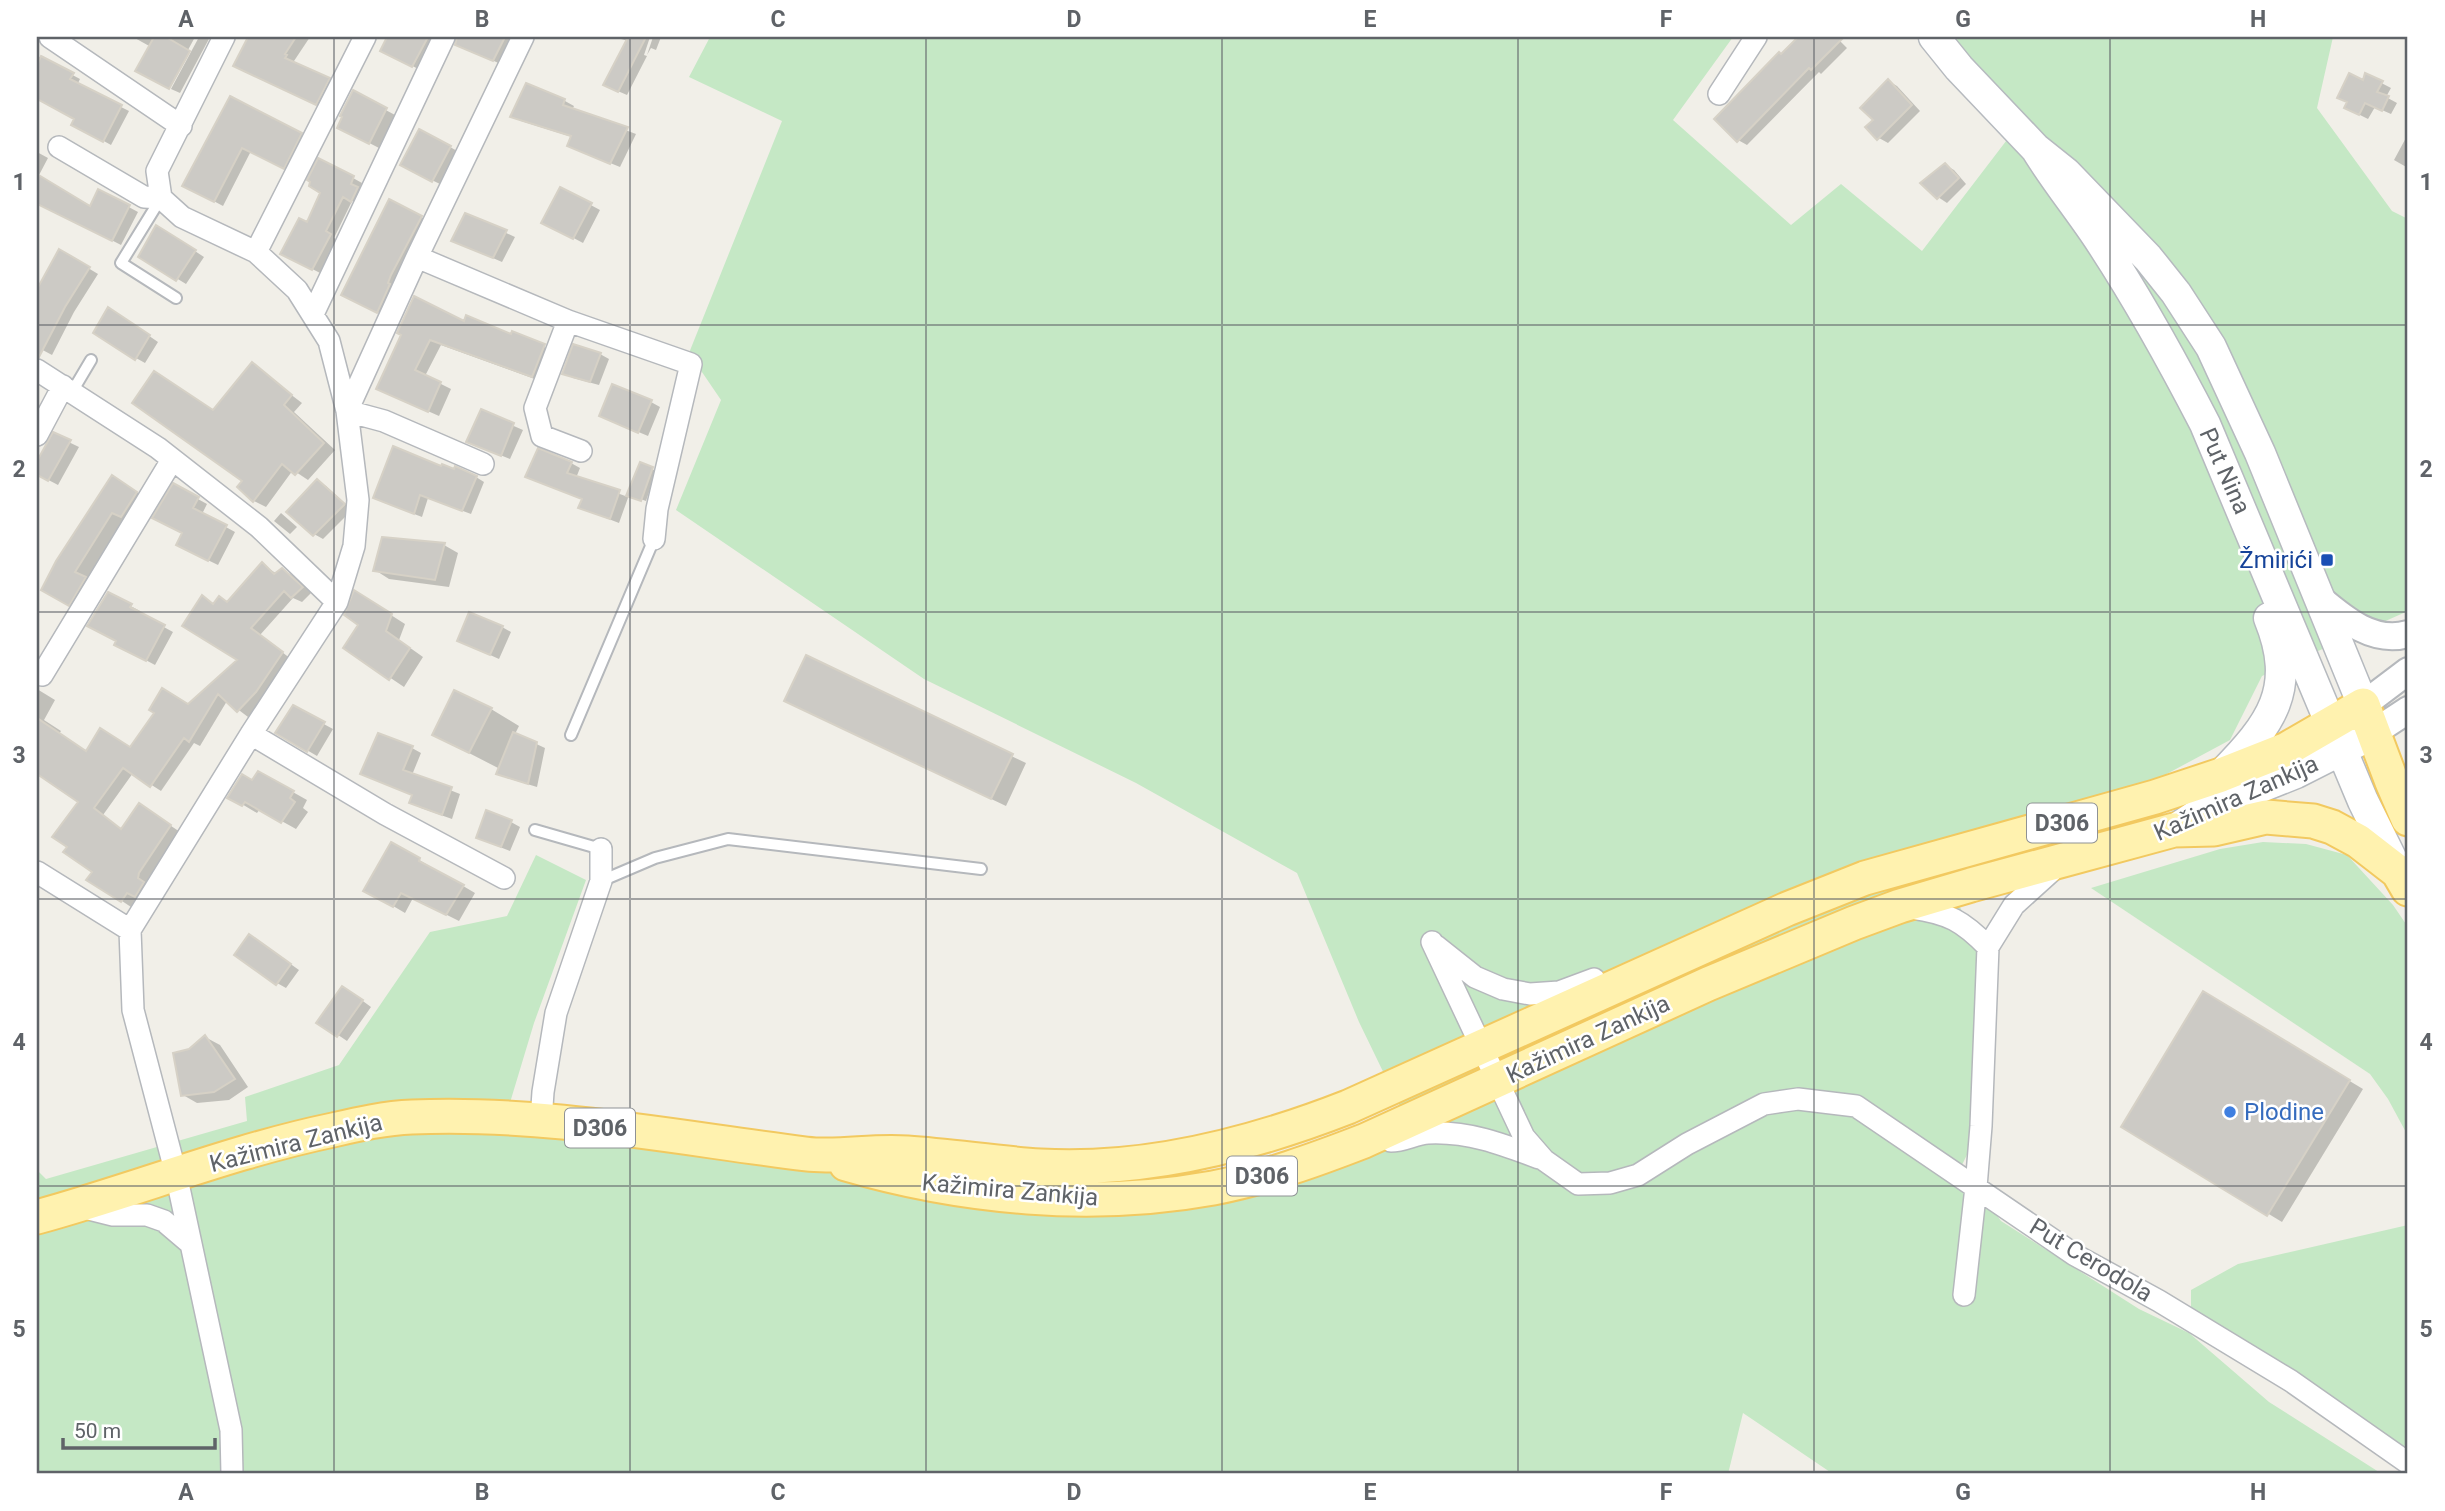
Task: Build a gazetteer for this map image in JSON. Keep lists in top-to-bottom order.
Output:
{
  "streets": {
    "main road": ["Put Nina", "Kažimira Zankija", "D306"],
    "street": ["Put Cerodola"]
  },
  "crossings": [
    ["Put Nina", "Kažimira Zankija"],
    ["Put Nina", "D306"],
    ["Kažimira Zankija", "D306"]
  ],
  "places": {
    "transit": ["Žmirići"],
    "other": ["Plodine"]
  },
  "scale_bar": "50 m",
  "grid": {
    "columns": [
      "A",
      "B",
      "C",
      "D",
      "E",
      "F",
      "G",
      "H"
    ],
    "rows": [
      "1",
      "2",
      "3",
      "4",
      "5"
    ]
  }
}
